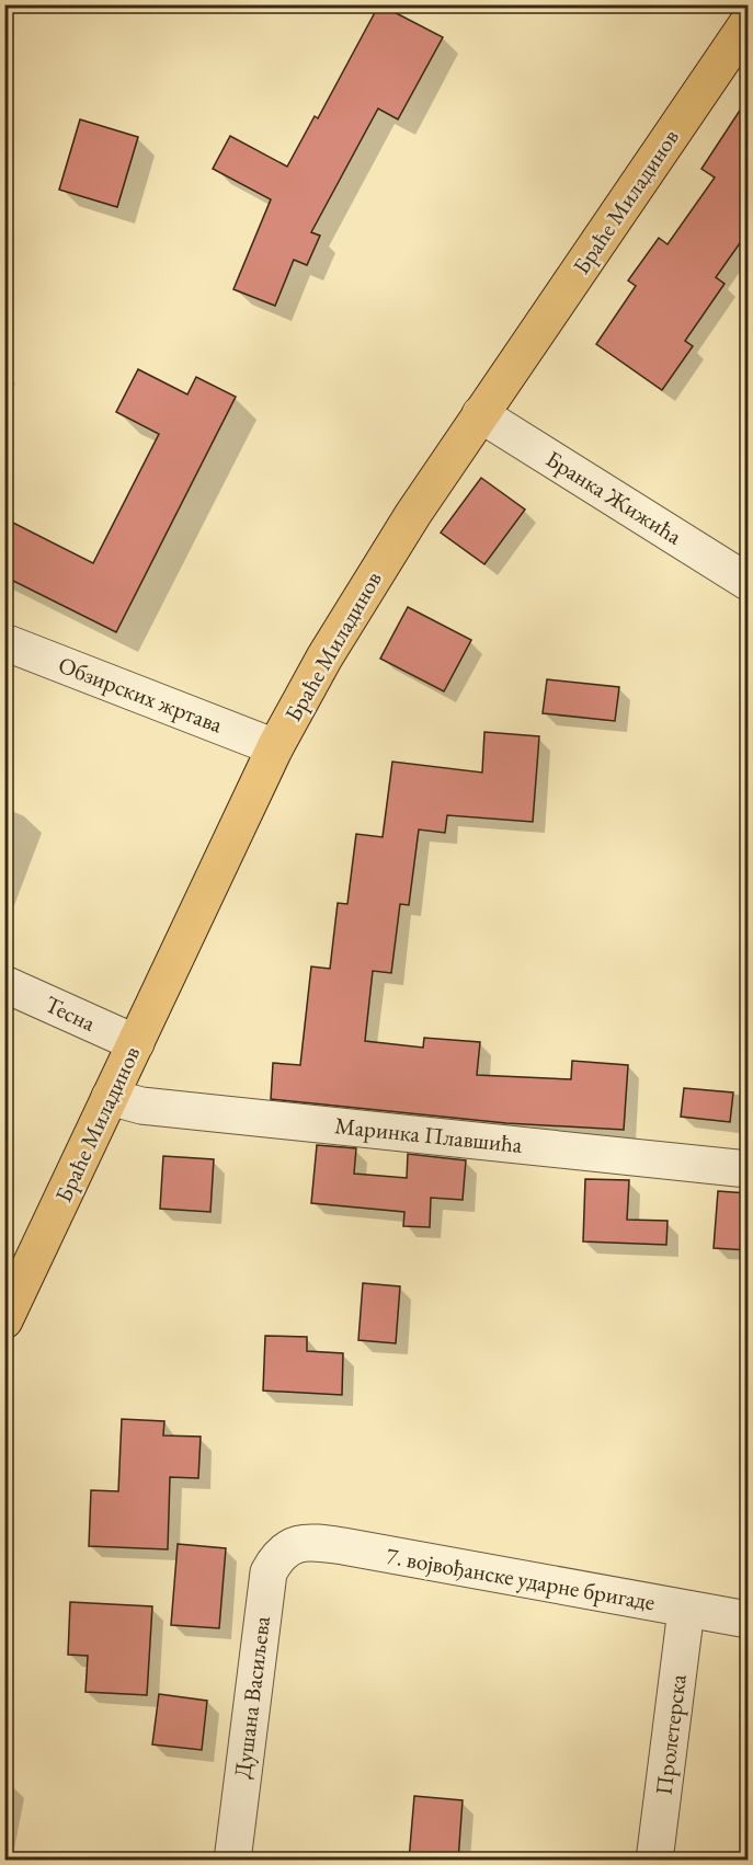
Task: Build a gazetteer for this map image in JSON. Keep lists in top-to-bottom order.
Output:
{
  "streets": {
    "main road": ["Браће Миладинов"],
    "street": [
      "Бранка Жижића",
      "Обзирских жртава",
      "Тесна",
      "Маринка Плавшића",
      "7. војвођанске ударне бригаде",
      "Душана Васиљева",
      "Пролетерска"
    ]
  },
  "crossings": [
    ["Браће Миладинов", "Бранка Жижића"],
    ["Браће Миладинов", "Обзирских жртава"],
    ["Браће Миладинов", "Тесна"],
    ["Браће Миладинов", "Маринка Плавшића"],
    ["7. војвођанске ударне бригаде", "Душана Васиљева"],
    ["7. војвођанске ударне бригаде", "Пролетерска"]
  ]
}
